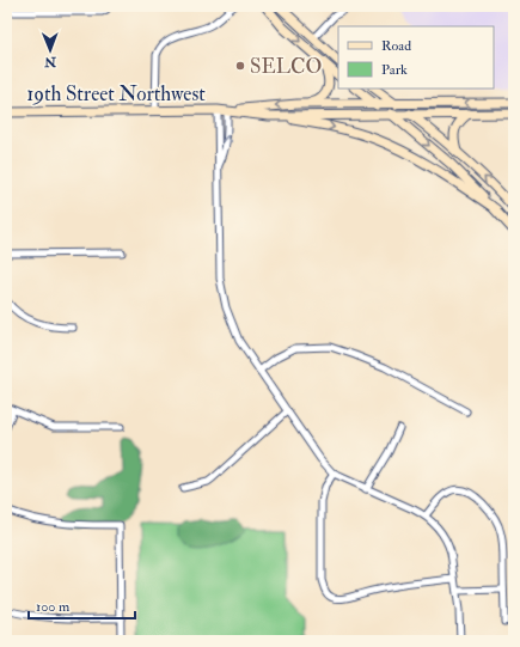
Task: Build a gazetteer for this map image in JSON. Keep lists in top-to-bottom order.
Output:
{
  "streets": {
    "main road": ["19th Street Northwest"]
  },
  "places": ["SELCO"],
  "legend": ["Road", "Park"],
  "scale_bar": "100 m",
  "north": "bottom"
}
